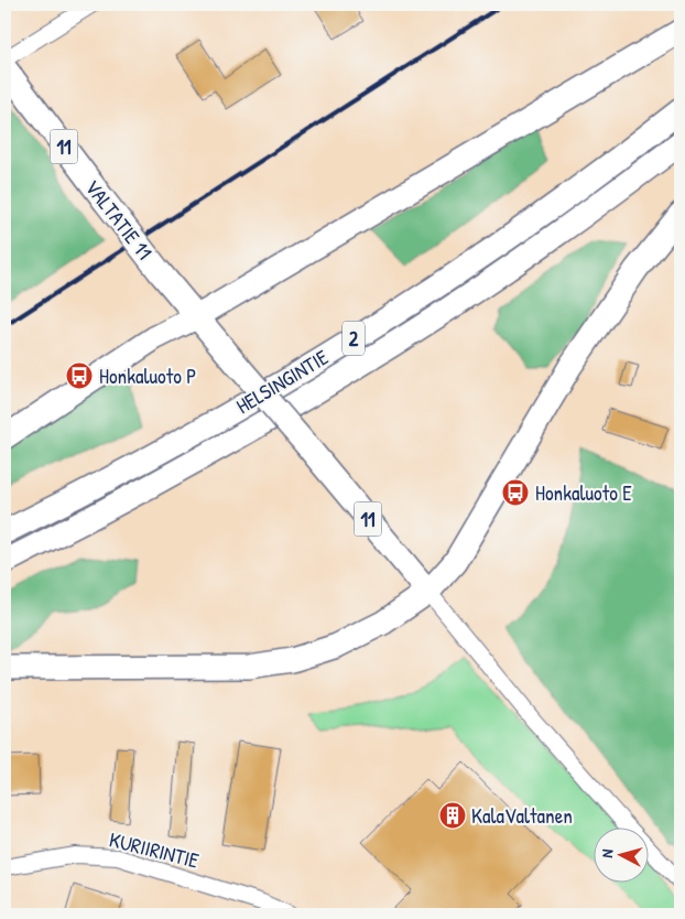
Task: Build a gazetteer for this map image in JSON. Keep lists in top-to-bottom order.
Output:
{
  "streets": {
    "highway": [
      "11",
      "VALTATIE 11",
      "2",
      "HELSINGINTIE"
    ],
    "street": ["KURIIRINTIE"]
  },
  "crossings": [
    ["11", "VALTATIE 11"]
  ],
  "places": {
    "bus stop": ["Honkaluoto P", "Honkaluoto E"],
    "building": ["KalaValtanen"]
  },
  "north": "left"
}
